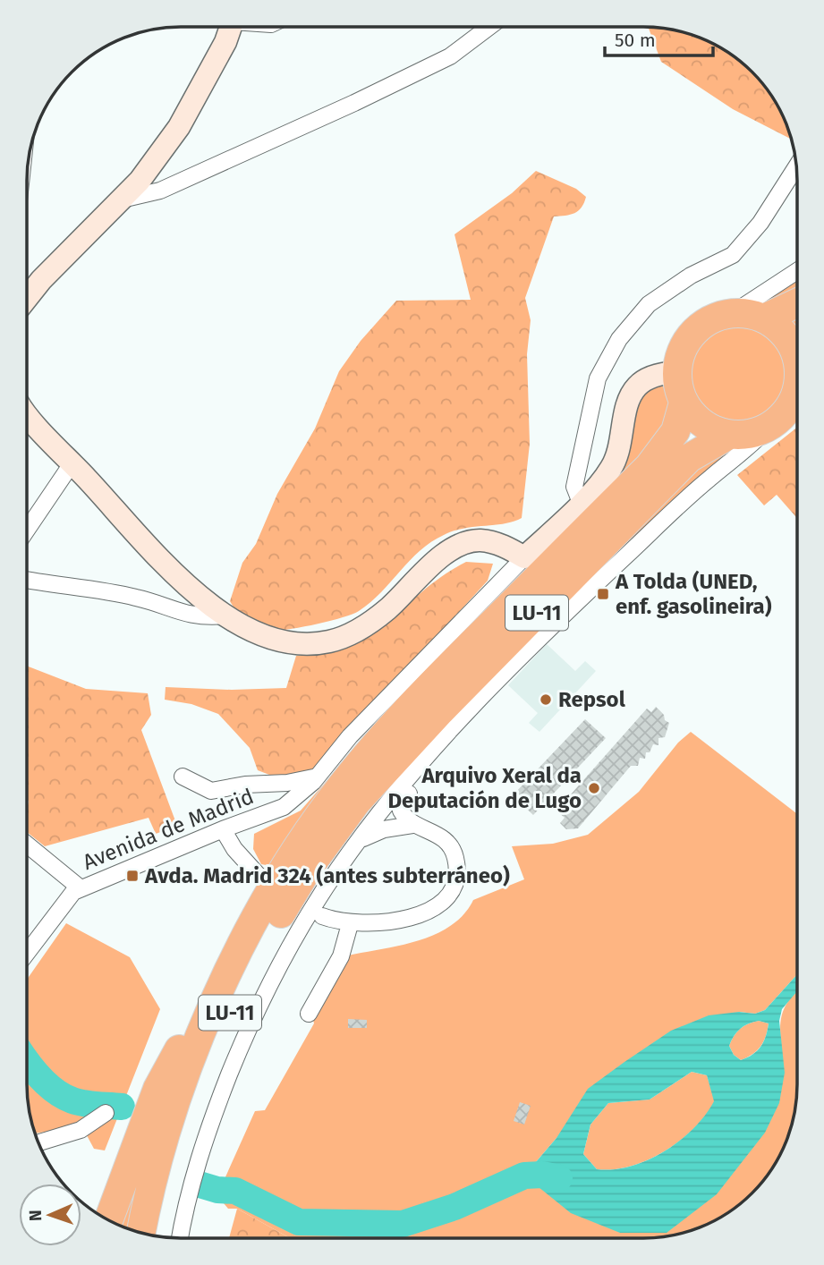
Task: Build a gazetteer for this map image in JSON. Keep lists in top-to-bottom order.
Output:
{
  "streets": {
    "highway": ["LU-11"],
    "street": ["Avenida de Madrid"]
  },
  "places": {
    "transit": ["A Tolda (UNED, enf. gasolineira)", "Avda. Madrid 324 (antes subterráneo)"],
    "other": ["Repsol", "Arquivo Xeral da Deputación de Lugo"]
  },
  "scale_bar": "50 m",
  "north": "left"
}
